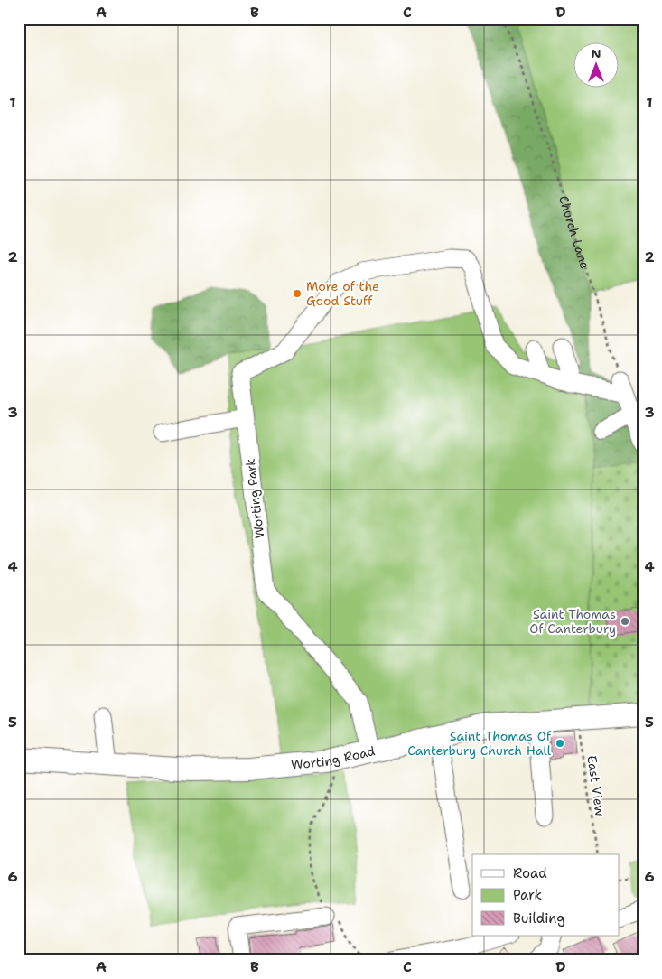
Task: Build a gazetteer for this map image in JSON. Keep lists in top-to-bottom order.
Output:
{
  "streets": {
    "main road": ["Worting Road"],
    "street": ["Worting Park"],
    "path": ["Church Lane", "East View"]
  },
  "crossings": [
    ["Worting Park", "Worting Road"],
    ["Worting Road", "East View"]
  ],
  "places": ["More of the Good Stuff", "Saint Thomas Of Canterbury", "Saint Thomas Of Canterbury Church Hall"],
  "legend": ["Road", "Park", "Building"],
  "north": "top",
  "grid": {
    "columns": [
      "A",
      "B",
      "C",
      "D"
    ],
    "rows": [
      "1",
      "2",
      "3",
      "4",
      "5",
      "6"
    ]
  }
}
